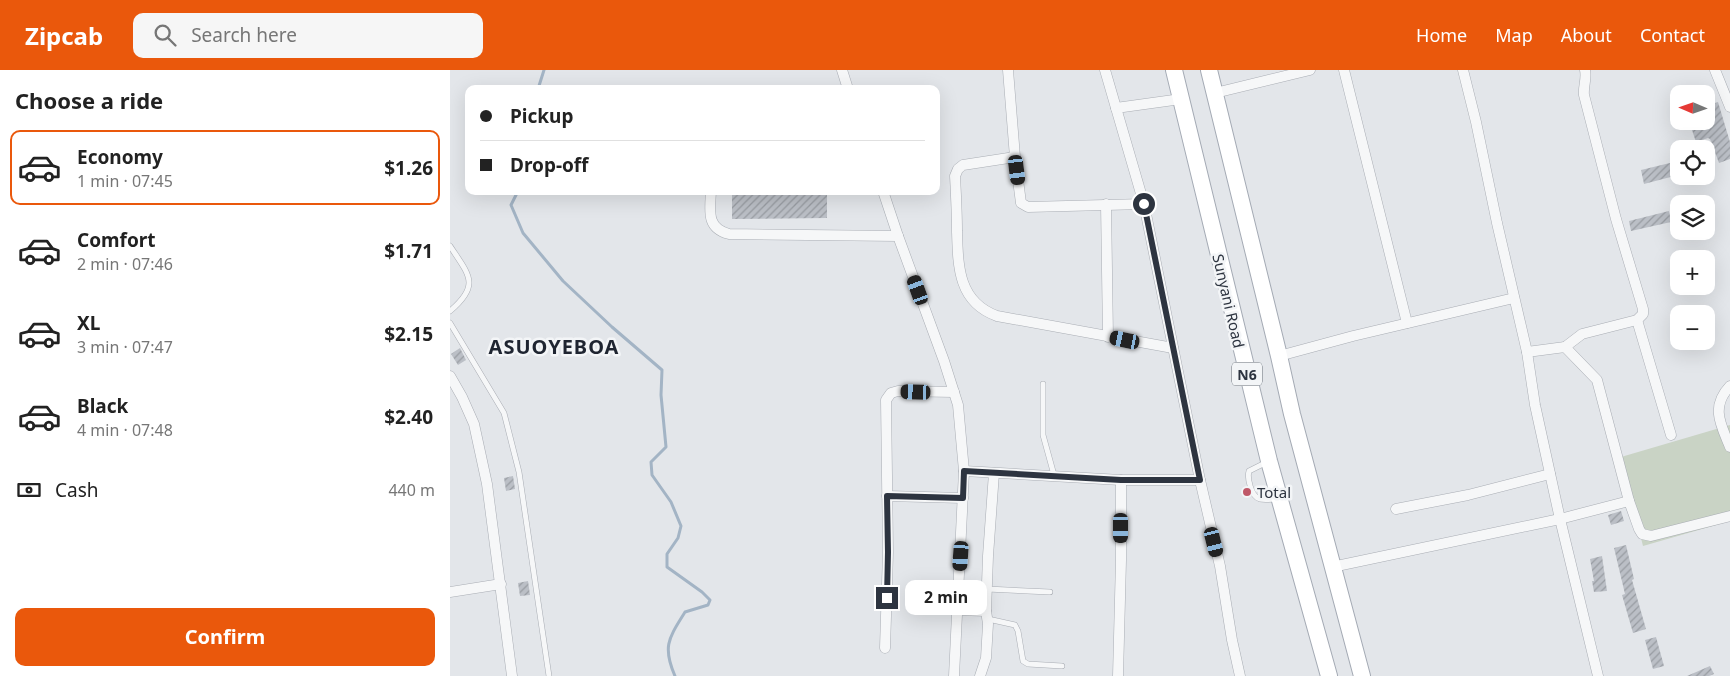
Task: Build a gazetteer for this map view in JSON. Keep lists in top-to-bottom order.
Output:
{
  "streets": {
    "main road": ["Sunyani Road", "N6"]
  },
  "districts": ["ASUOYEBOA"],
  "places": ["Total"],
  "north": "left",
  "page": {
    "header": "Zipcab",
    "search": "Search here",
    "nav": [
      "Home",
      "Map",
      "About",
      "Contact"
    ],
    "heading": "Choose a ride",
    "map_buttons": ["+", "−"],
    "banner": ["Pickup", "Drop-off"],
    "list": [
      {
        "name": "Economy",
        "note": "1 min · 07:45",
        "value": "$1.26"
      },
      {
        "name": "Comfort",
        "note": "2 min · 07:46",
        "value": "$1.71"
      },
      {
        "name": "XL",
        "note": "3 min · 07:47",
        "value": "$2.15"
      },
      {
        "name": "Black",
        "note": "4 min · 07:48",
        "value": "$2.40"
      }
    ],
    "pay": ["Cash", "440 m"],
    "bubble": "2 min",
    "buttons": "Confirm"
  }
}
